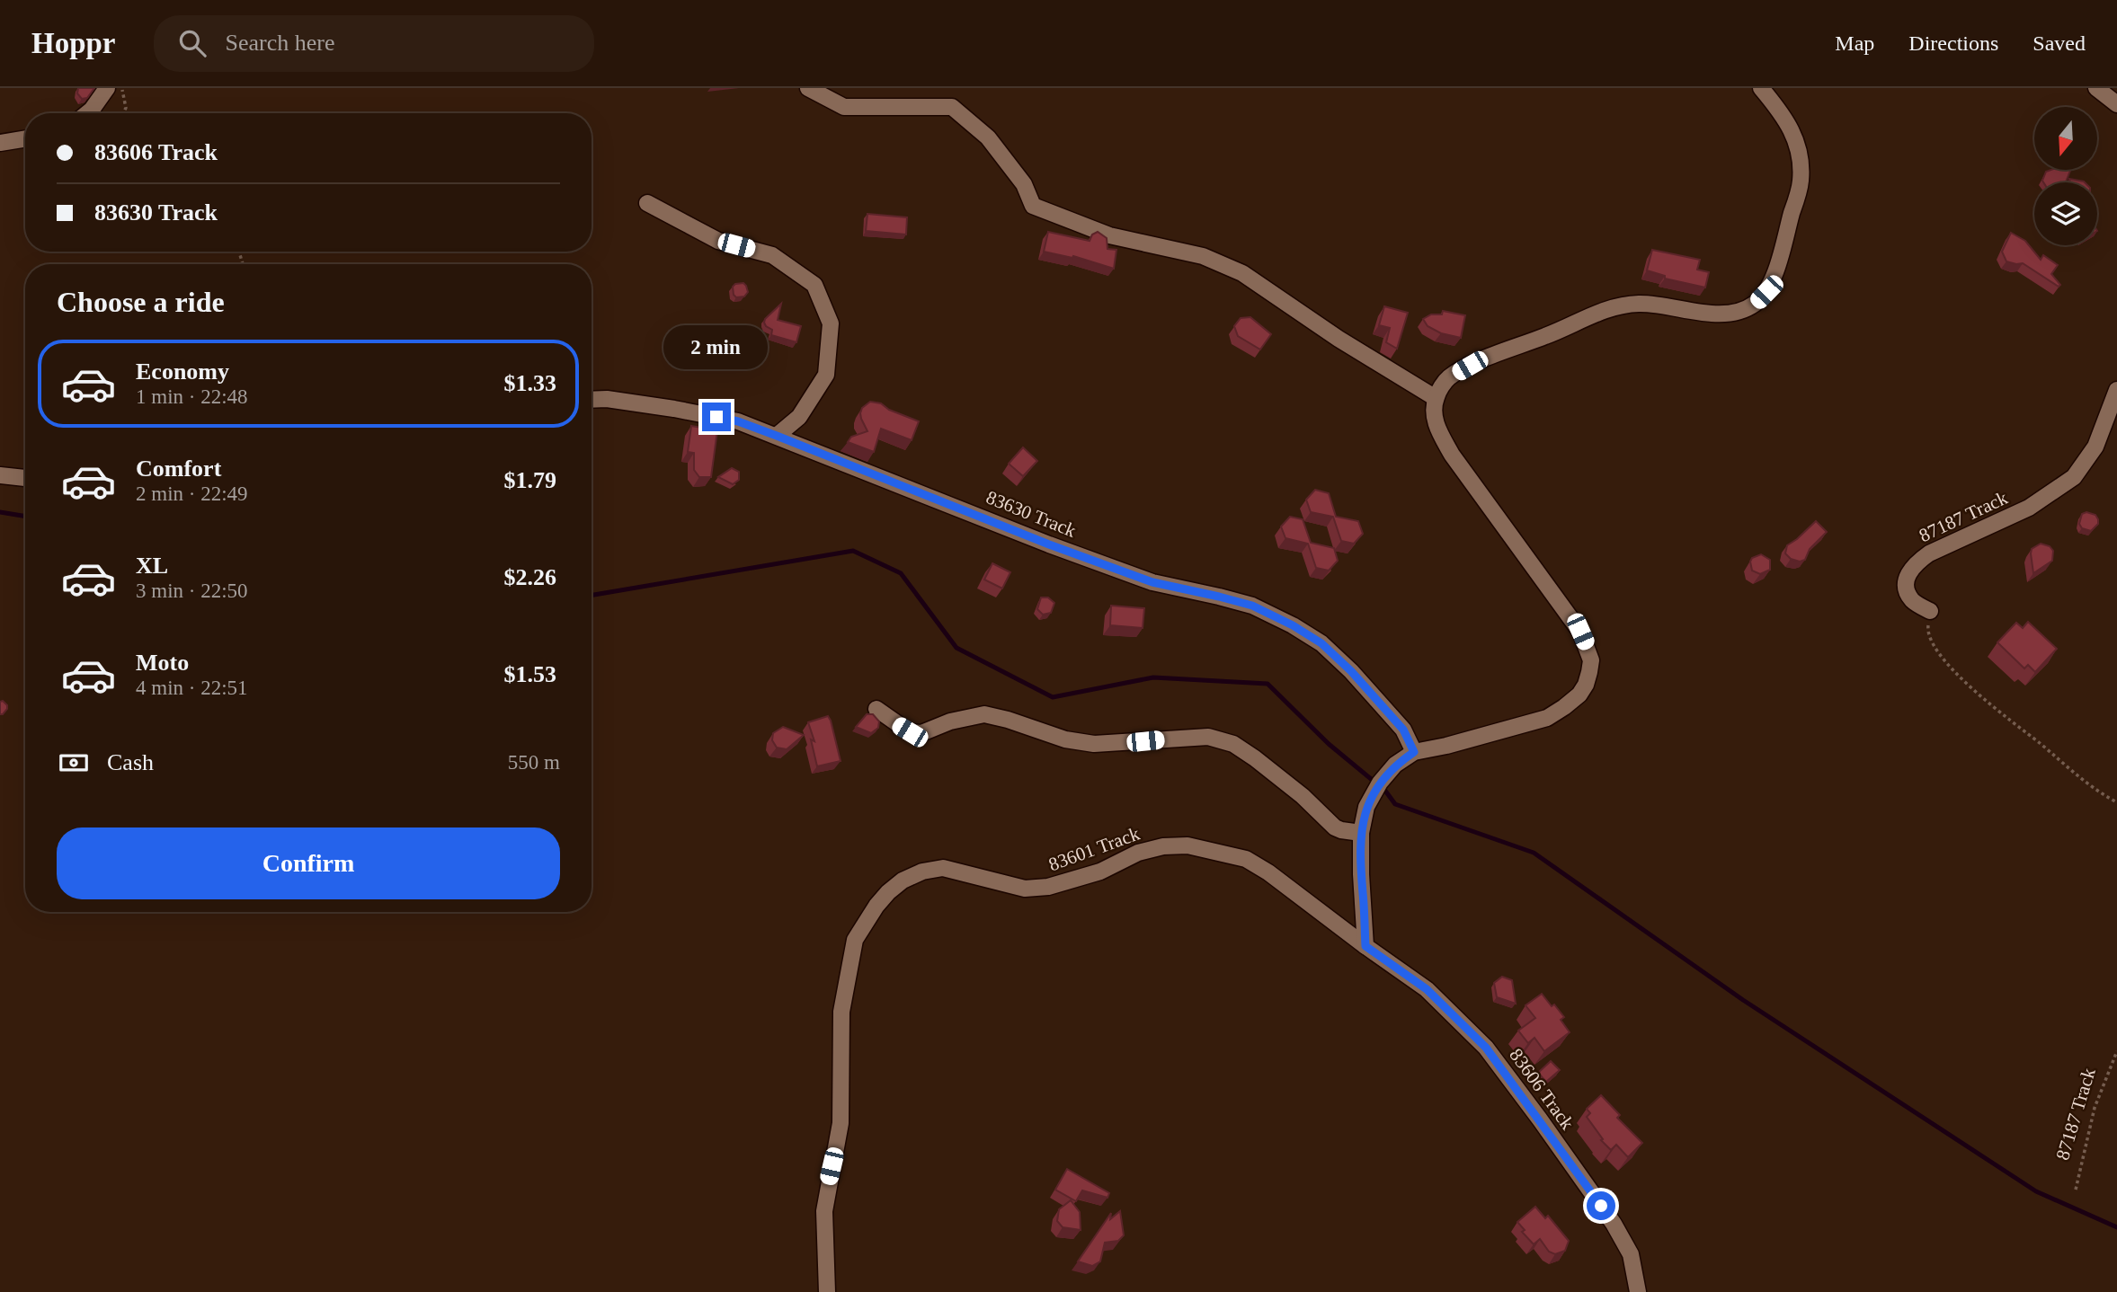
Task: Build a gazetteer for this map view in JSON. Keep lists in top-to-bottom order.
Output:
{
  "streets": {
    "street": [
      "83630 Track",
      "87187 Track",
      "83601 Track",
      "83606 Track"
    ]
  },
  "crossings": [
    ["83601 Track", "83606 Track"]
  ],
  "north": "bottom",
  "page": {
    "header": "Hoppr",
    "search": "Search here",
    "nav": ["Map", "Directions", "Saved"],
    "banner": ["83606 Track", "83630 Track"],
    "heading": "Choose a ride",
    "bubble": "2 min",
    "list": [
      {
        "name": "Economy",
        "note": "1 min · 22:48",
        "value": "$1.33"
      },
      {
        "name": "Comfort",
        "note": "2 min · 22:49",
        "value": "$1.79"
      },
      {
        "name": "XL",
        "note": "3 min · 22:50",
        "value": "$2.26"
      },
      {
        "name": "Moto",
        "note": "4 min · 22:51",
        "value": "$1.53"
      }
    ],
    "pay": ["Cash", "550 m"],
    "buttons": "Confirm"
  }
}
